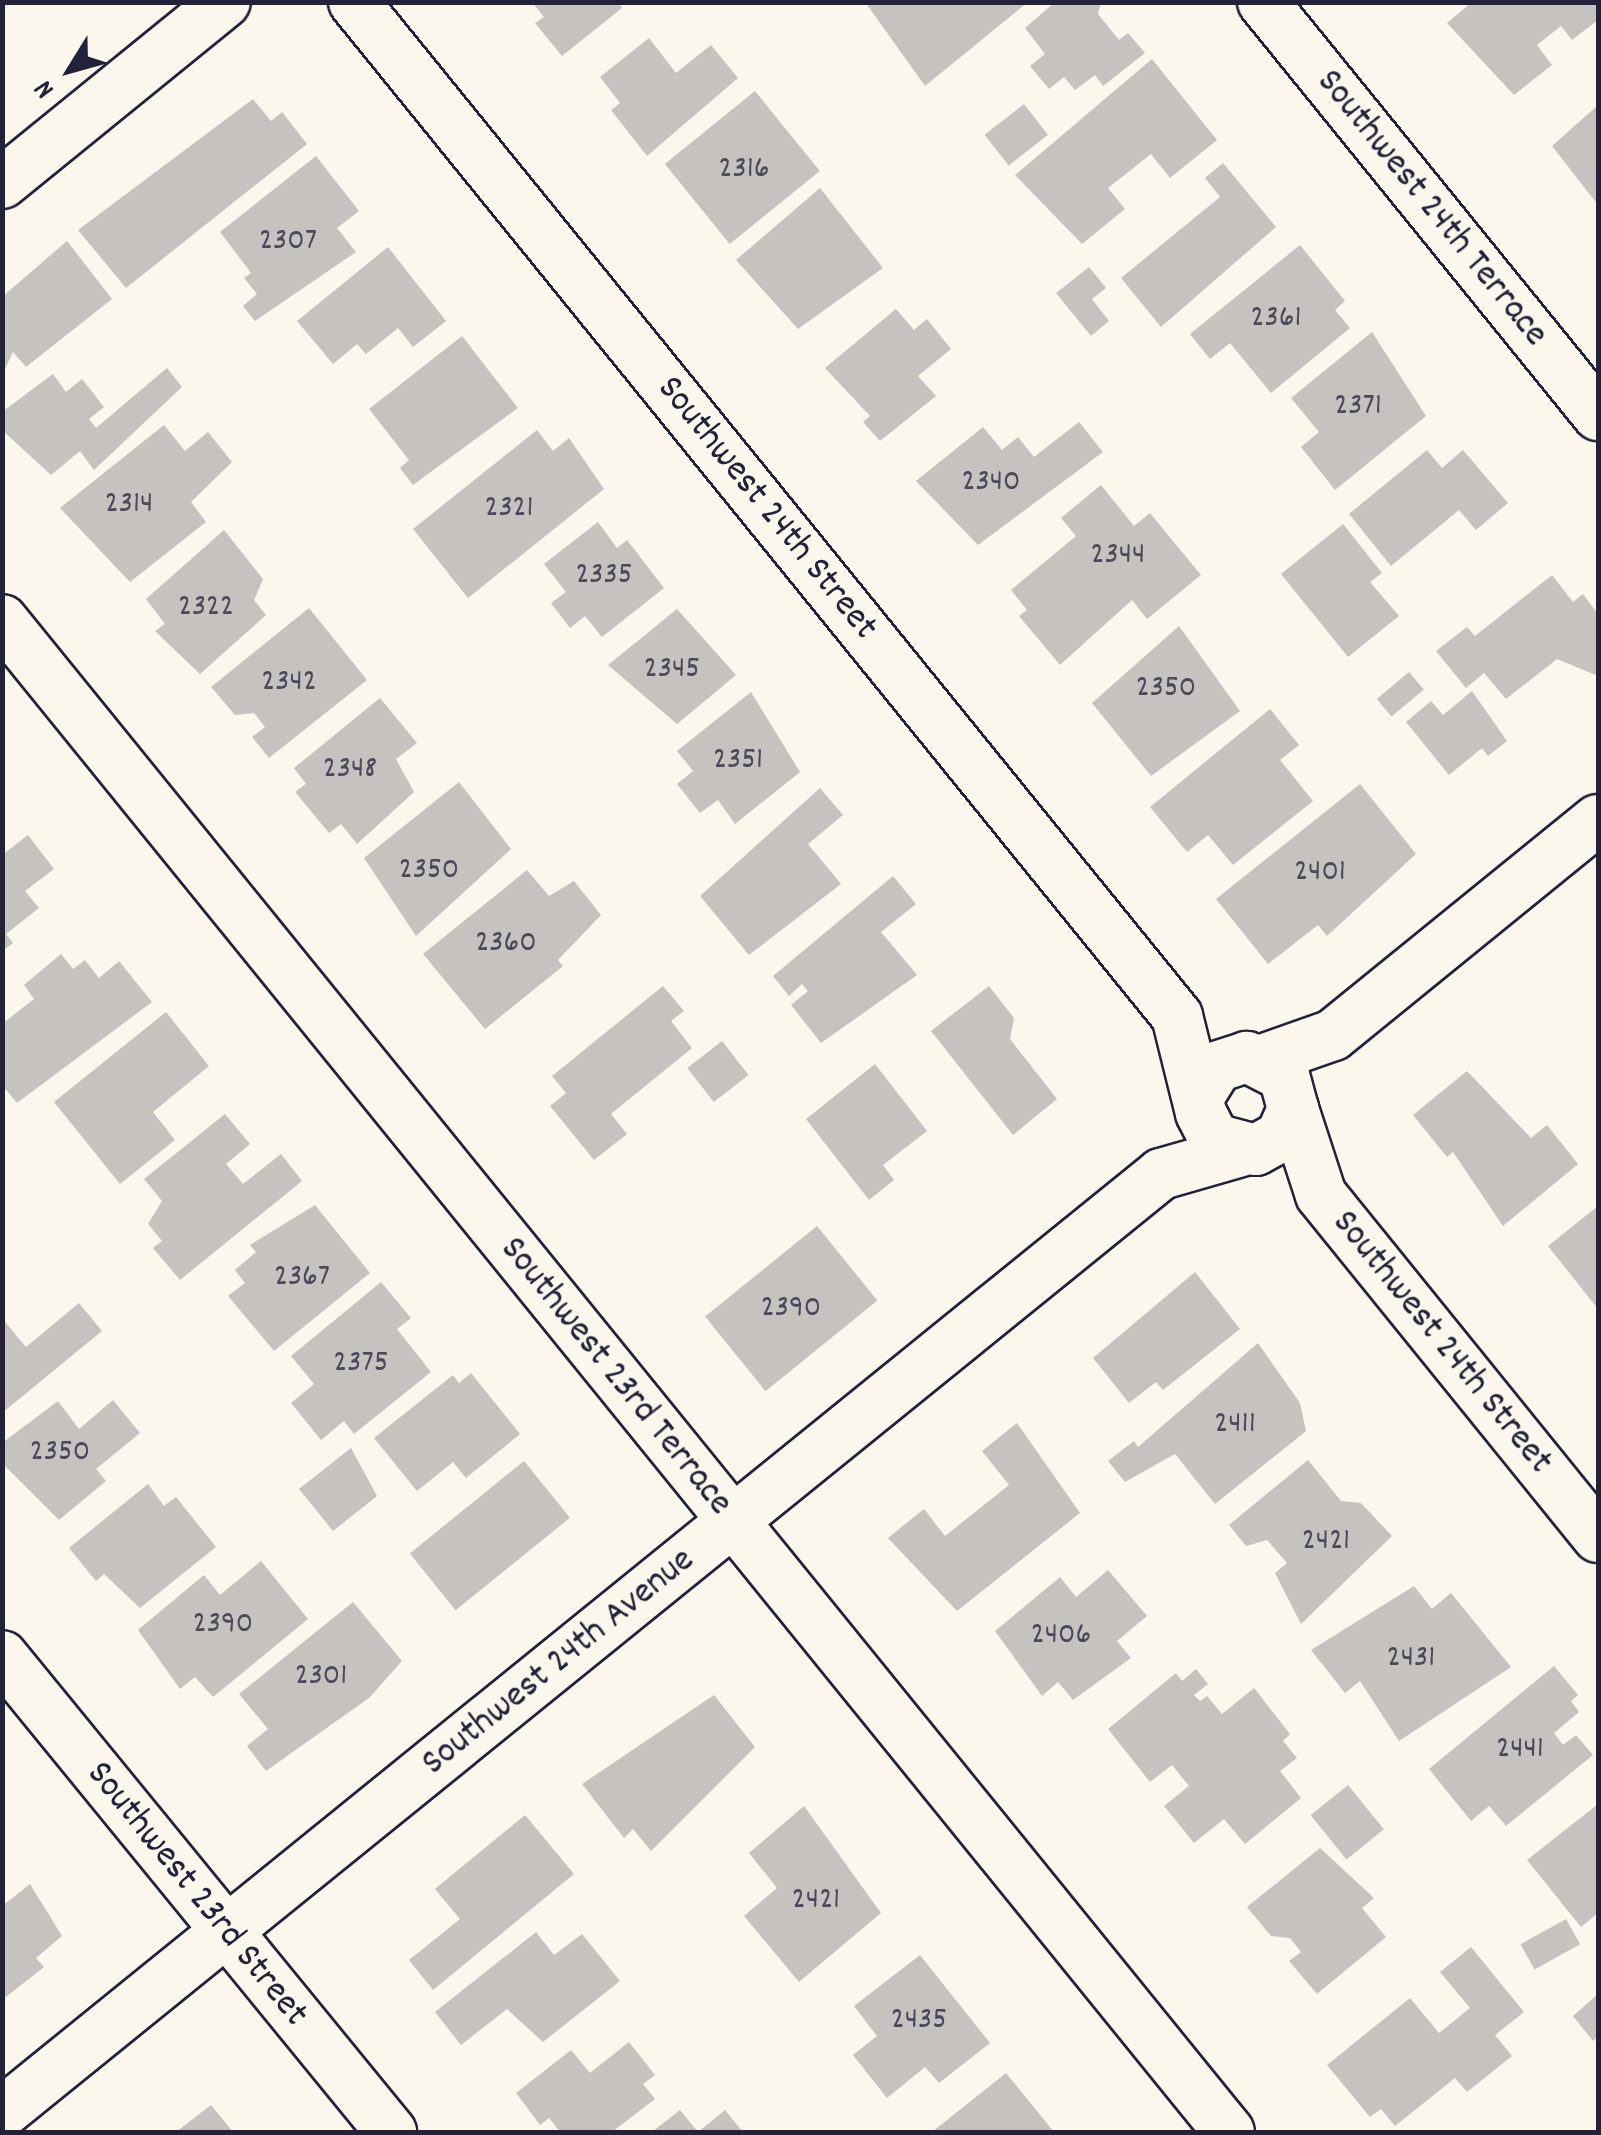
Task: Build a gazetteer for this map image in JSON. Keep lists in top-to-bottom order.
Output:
{
  "streets": {
    "street": [
      "Southwest 24th Terrace",
      "Southwest 24th Street",
      "Southwest 23rd Terrace",
      "Southwest 24th Avenue",
      "Southwest 23rd Street"
    ]
  },
  "crossings": [
    ["Southwest 24th Street", "Southwest 24th Avenue"],
    ["Southwest 23rd Terrace", "Southwest 24th Avenue"],
    ["Southwest 24th Avenue", "Southwest 23rd Street"]
  ],
  "house_numbers": [
    "2316",
    "2307",
    "2361",
    "2371",
    "2340",
    "2314",
    "2321",
    "2344",
    "2335",
    "2322",
    "2345",
    "2342",
    "2350",
    "2351",
    "2348",
    "2350",
    "2401",
    "2360",
    "2367",
    "2390",
    "2375",
    "2411",
    "2350",
    "2421",
    "2390",
    "2406",
    "2431",
    "2301",
    "2441",
    "2421",
    "2435"
  ],
  "north": "bottom left"
}
